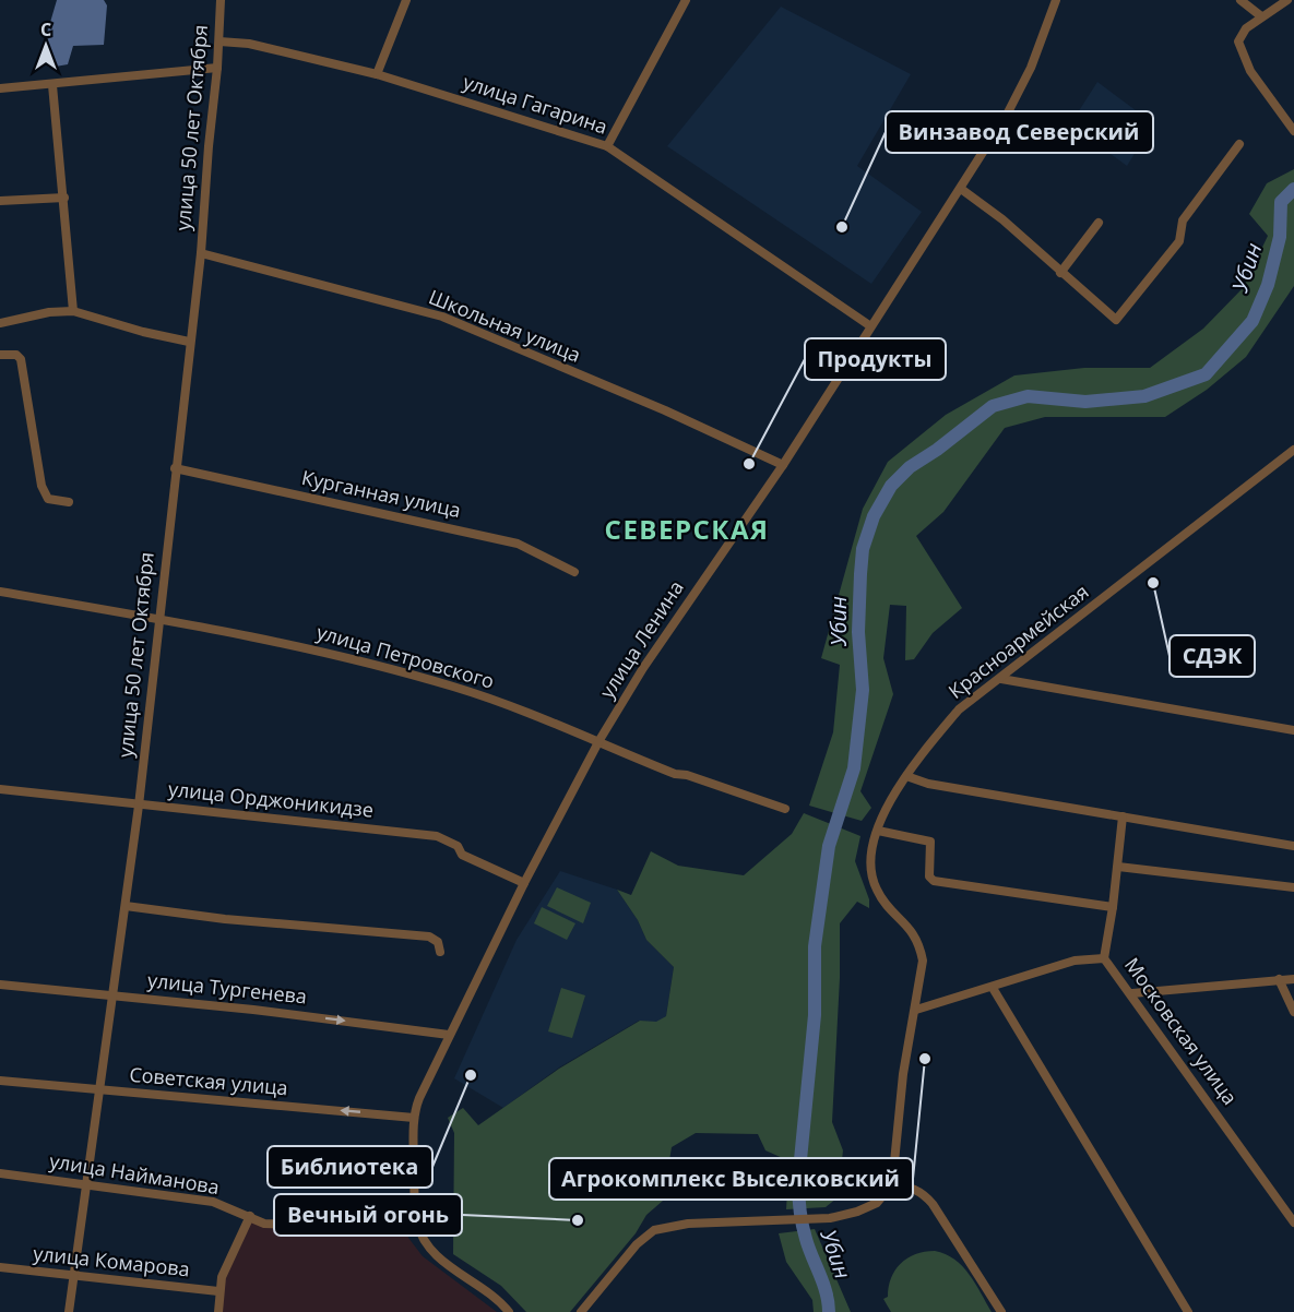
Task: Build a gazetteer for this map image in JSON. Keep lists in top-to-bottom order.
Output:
{
  "streets": {
    "street": [
      "улица Гагарина",
      "улица 50 лет Октября",
      "Школьная улица",
      "Курганная улица",
      "улица Ленина",
      "Красноармейская",
      "улица Петровского",
      "улица Орджоникидзе",
      "улица Тургенева",
      "Московская улица",
      "Советская улица",
      "улица Найманова",
      "улица Комарова"
    ]
  },
  "crossings": [
    ["улица Гагарина", "улица 50 лет Октября"],
    ["улица Гагарина", "улица Ленина"],
    ["улица 50 лет Октября", "Школьная улица"],
    ["улица 50 лет Октября", "Курганная улица"],
    ["улица 50 лет Октября", "улица Петровского"],
    ["улица 50 лет Октября", "улица Орджоникидзе"],
    ["улица 50 лет Октября", "улица Тургенева"],
    ["улица 50 лет Октября", "Советская улица"],
    ["улица 50 лет Октября", "улица Найманова"],
    ["улица 50 лет Октября", "улица Комарова"],
    ["Школьная улица", "улица Ленина"],
    ["улица Ленина", "улица Петровского"],
    ["улица Ленина", "улица Орджоникидзе"],
    ["улица Ленина", "улица Тургенева"],
    ["улица Ленина", "Советская улица"],
    ["улица Ленина", "улица Найманова"],
    ["Красноармейская", "Московская улица"]
  ],
  "one_way": ["улица Тургенева", "Советская улица"],
  "districts": ["СЕВЕРСКАЯ"],
  "water": ["Убин"],
  "places": [
    "Винзавод Северский",
    "Продукты",
    "СДЭК",
    "Агрокомплекс Выселковский",
    "Библиотека",
    "Вечный огонь"
  ],
  "north": "top"
}
